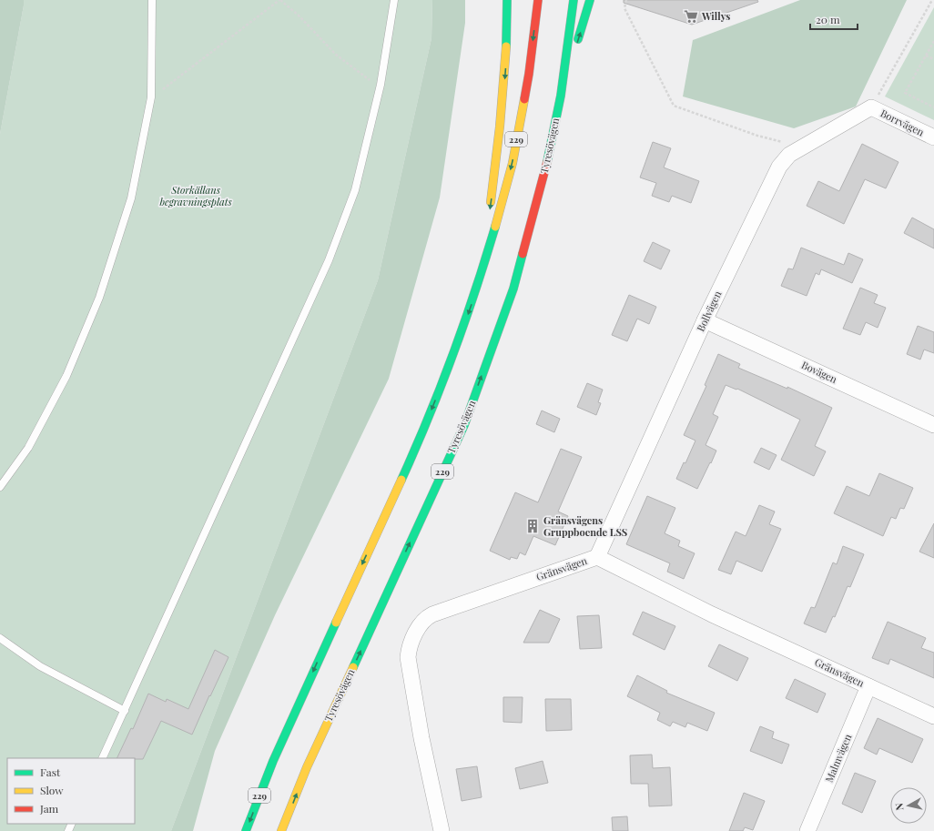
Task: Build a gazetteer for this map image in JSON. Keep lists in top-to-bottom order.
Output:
{
  "streets": {
    "highway": ["229", "Tyresövägen"],
    "street": [
      "Borrvägen",
      "Bollvägen",
      "Bovägen",
      "Gränsvägen",
      "Malmvägen"
    ]
  },
  "crossings": [
    ["Borrvägen", "Bollvägen"],
    ["Bollvägen", "Bovägen"],
    ["Bollvägen", "Gränsvägen"],
    ["Gränsvägen", "Malmvägen"]
  ],
  "parks": ["Storkällans begravningsplats"],
  "places": {
    "supermarket": ["Willys"],
    "building": ["Gränsvägens Gruppboende LSS"]
  },
  "legend": ["Fast", "Slow", "Jam"],
  "scale_bar": "20 m",
  "north": "left"
}
